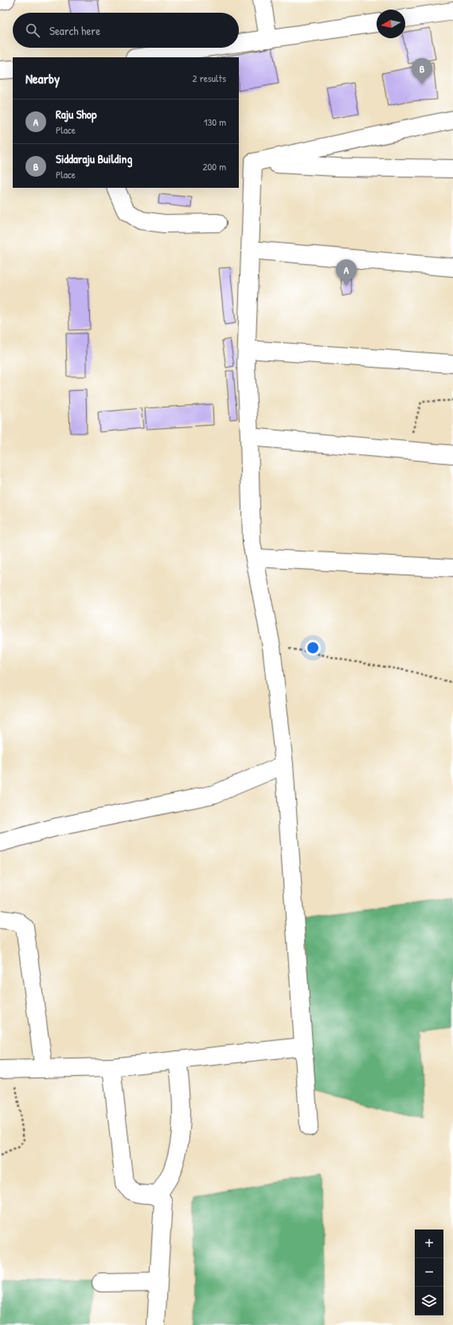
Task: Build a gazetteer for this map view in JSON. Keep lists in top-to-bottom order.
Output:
{
  "north": "left",
  "page": {
    "search": "Search here",
    "heading": ["Nearby", "2 results"],
    "pins": ["B", "A"],
    "list": [
      {
        "mark": "A",
        "name": "Raju Shop",
        "note": "Place",
        "value": "130 m"
      },
      {
        "mark": "B",
        "name": "Siddaraju Building",
        "note": "Place",
        "value": "200 m"
      }
    ],
    "map_buttons": ["+", "−"]
  }
}
